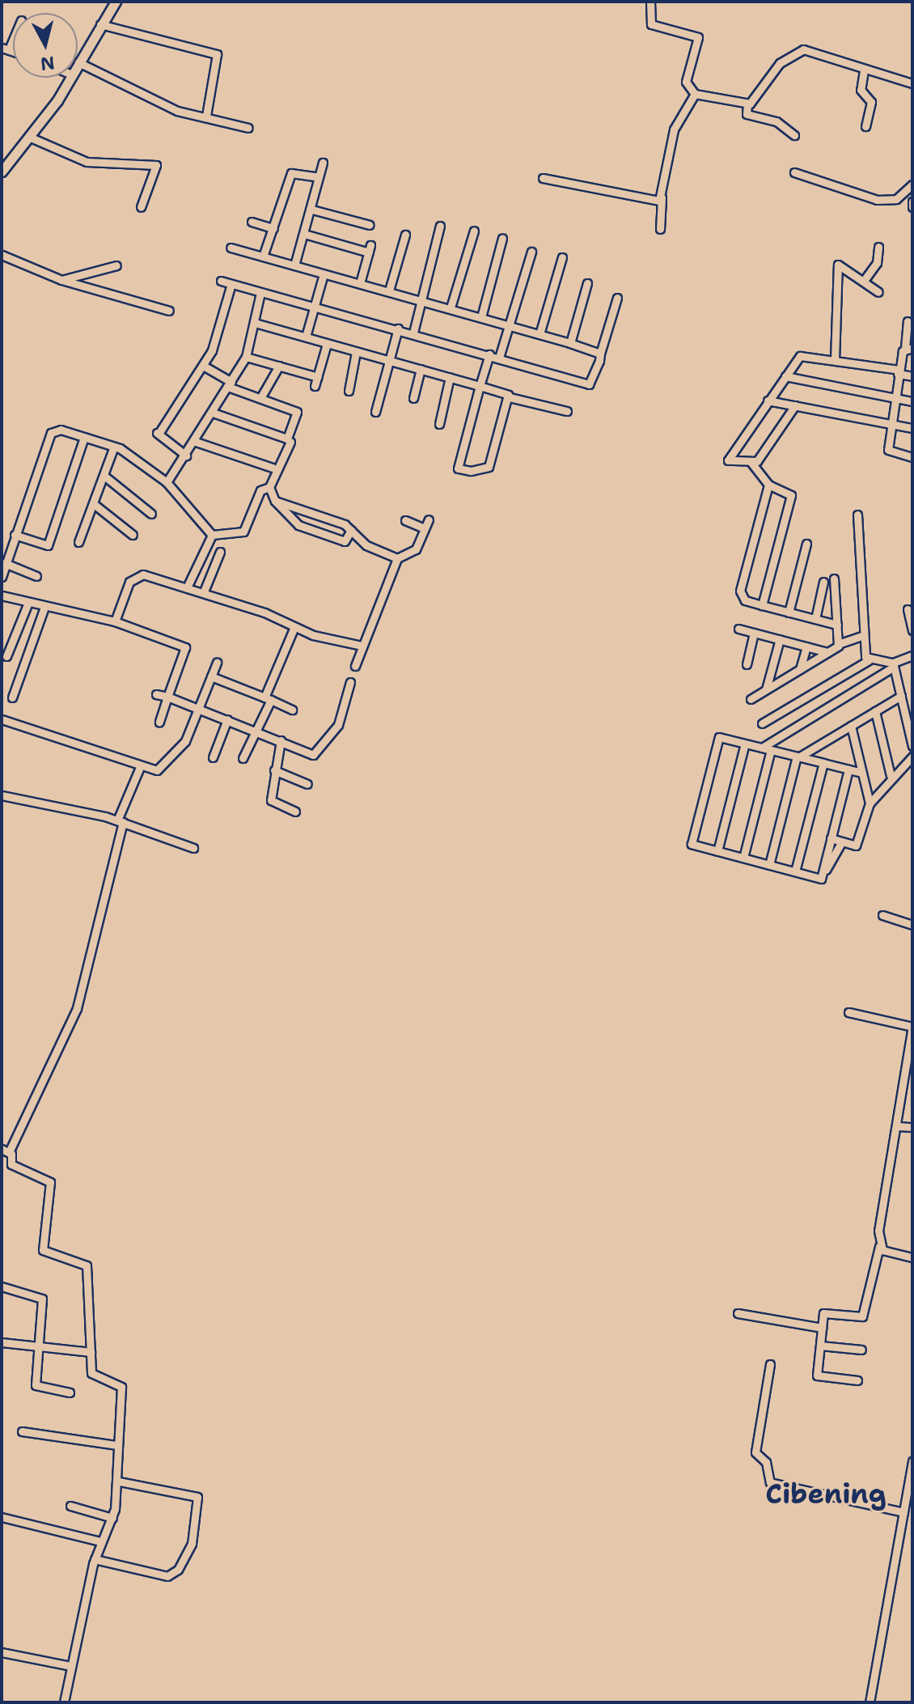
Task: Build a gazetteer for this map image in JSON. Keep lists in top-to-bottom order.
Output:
{
  "districts": ["Cibening"],
  "north": "bottom"
}
